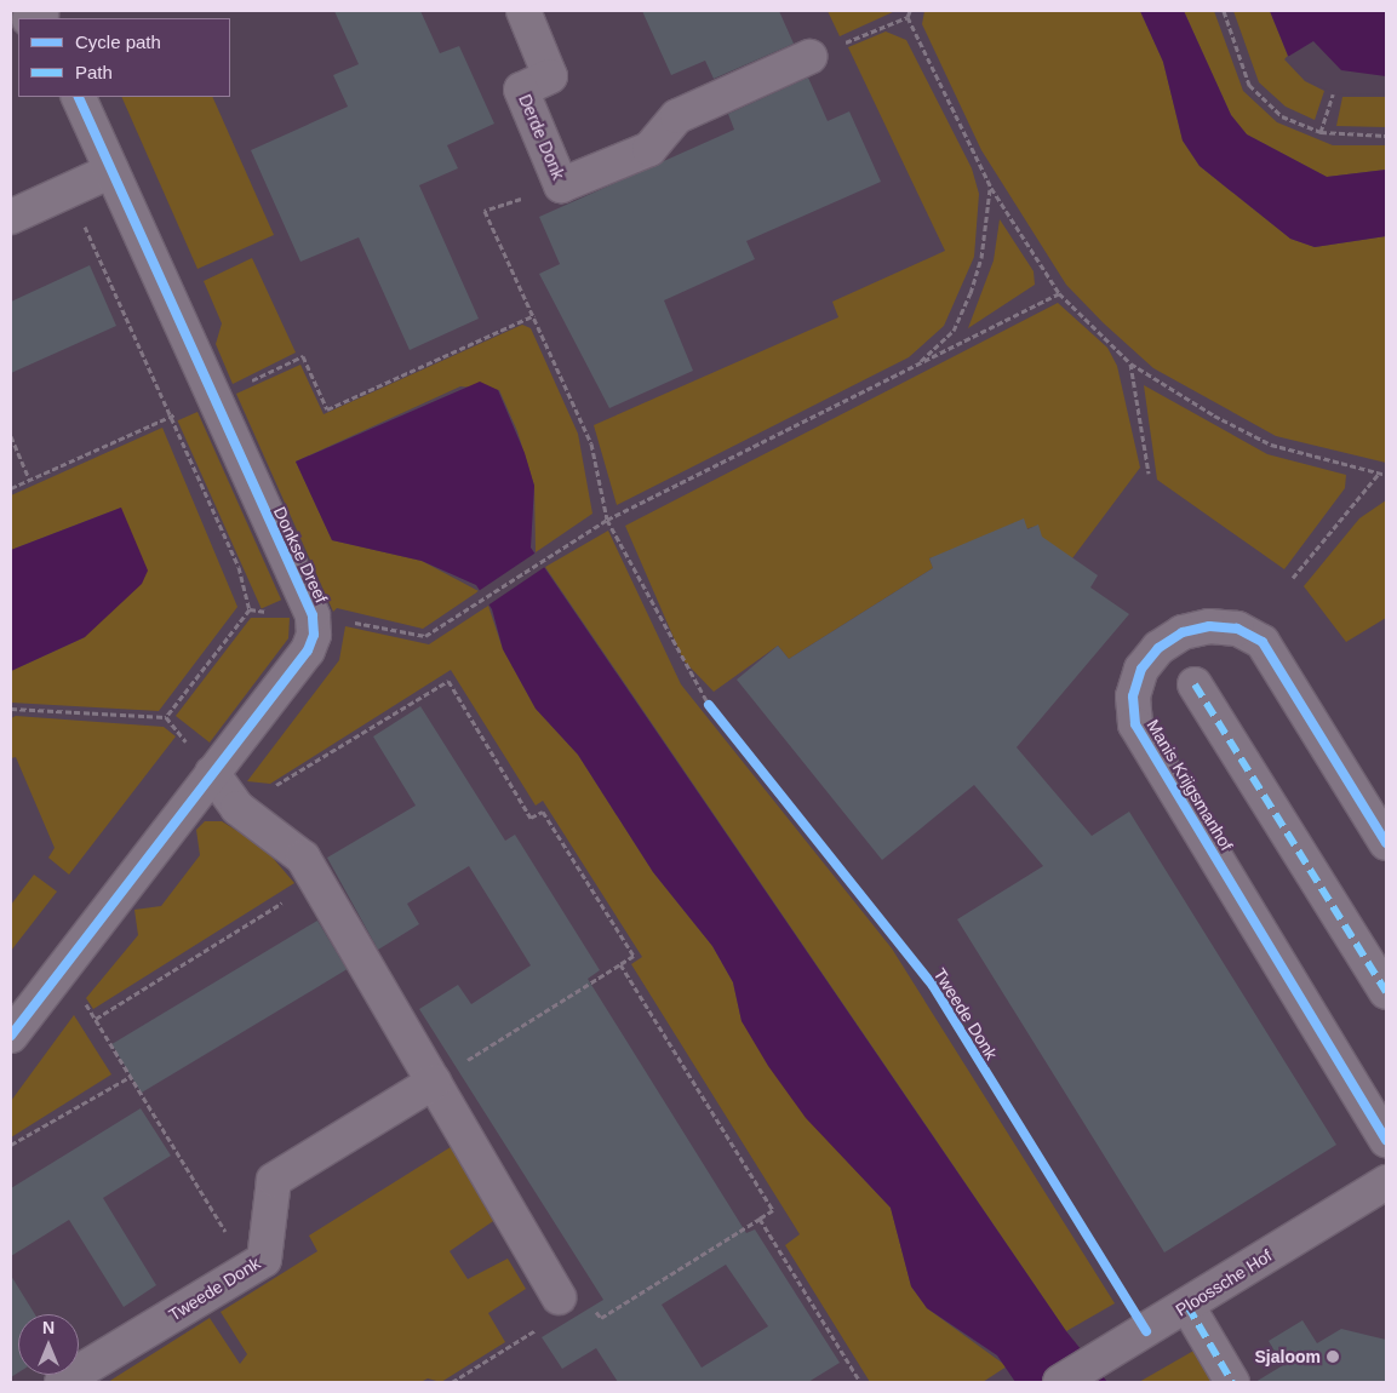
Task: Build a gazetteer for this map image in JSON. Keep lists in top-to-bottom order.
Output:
{
  "streets": {
    "street": [
      "Derde Donk",
      "Donkse Dreef",
      "Manis Krijgsmanhof",
      "Tweede Donk",
      "Ploossche Hof"
    ]
  },
  "places": ["Sjaloom"],
  "legend": ["Cycle path", "Path"],
  "north": "top"
}
